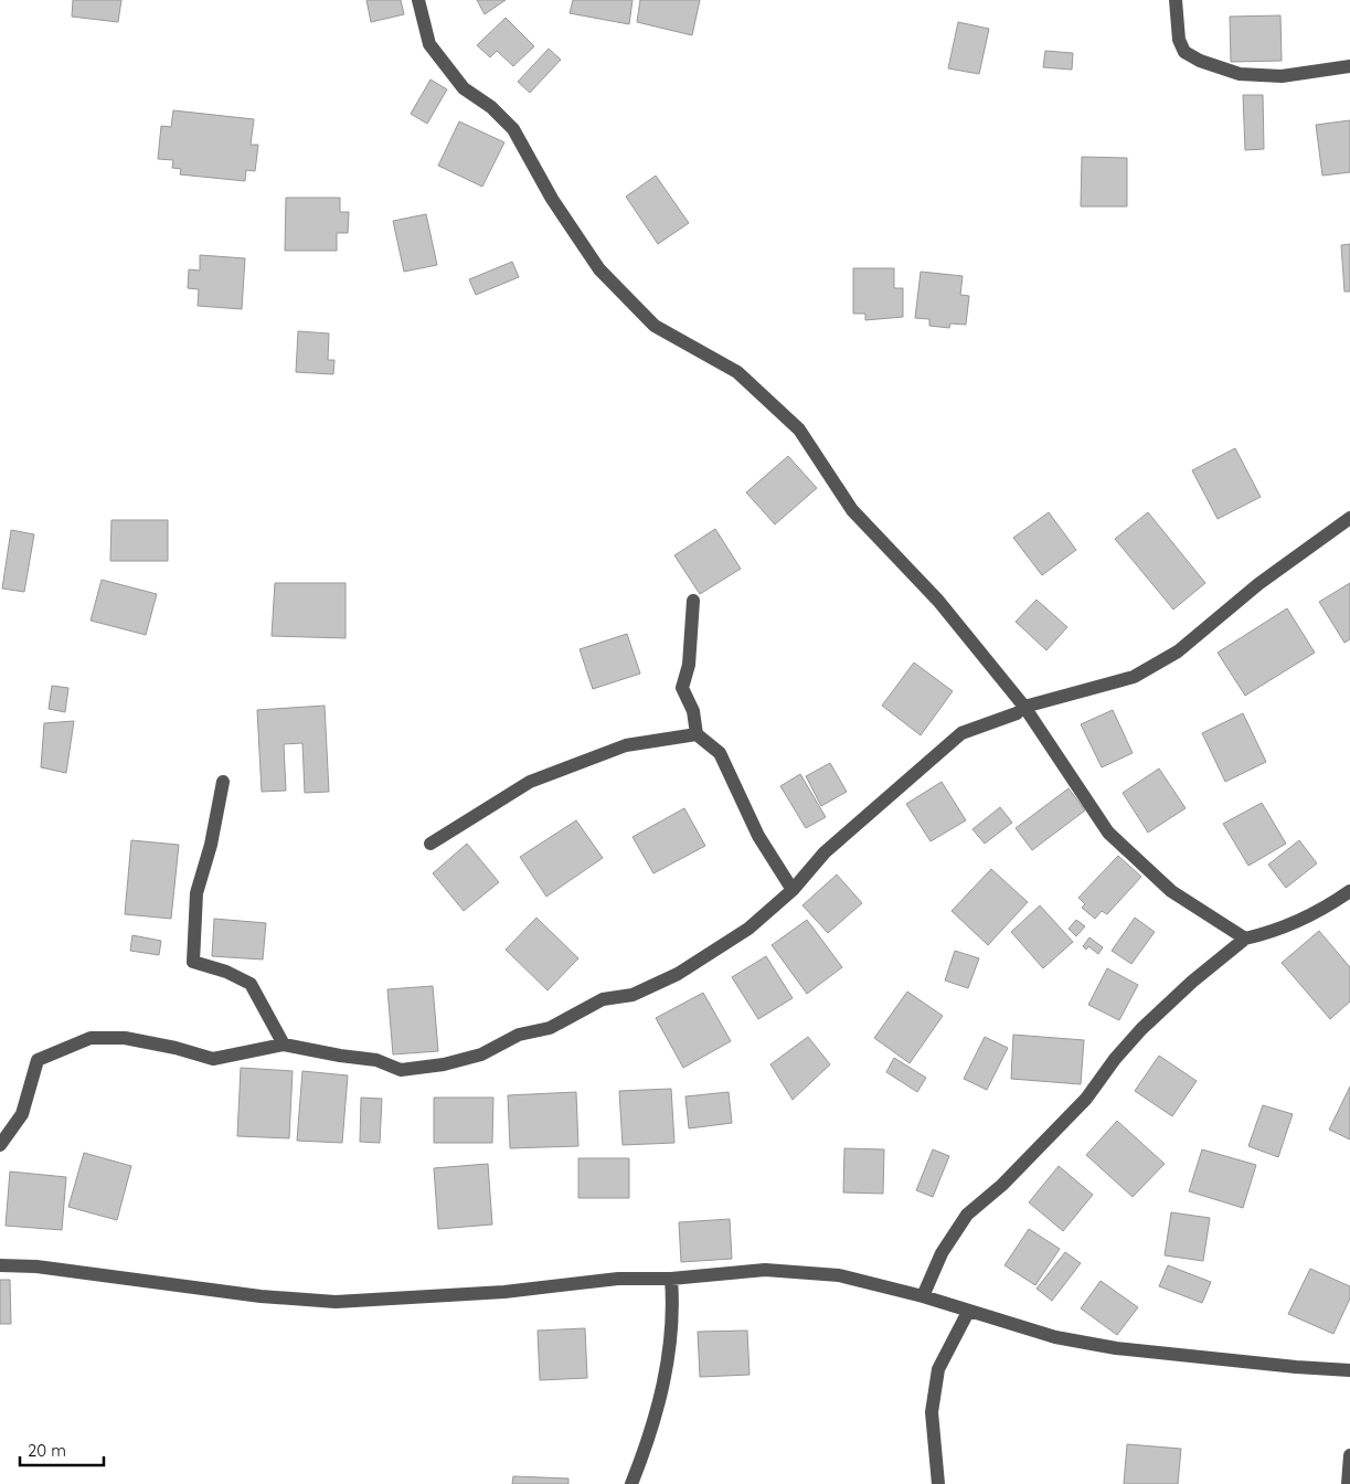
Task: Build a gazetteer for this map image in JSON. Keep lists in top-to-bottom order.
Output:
{
  "scale_bar": "20 m"
}
